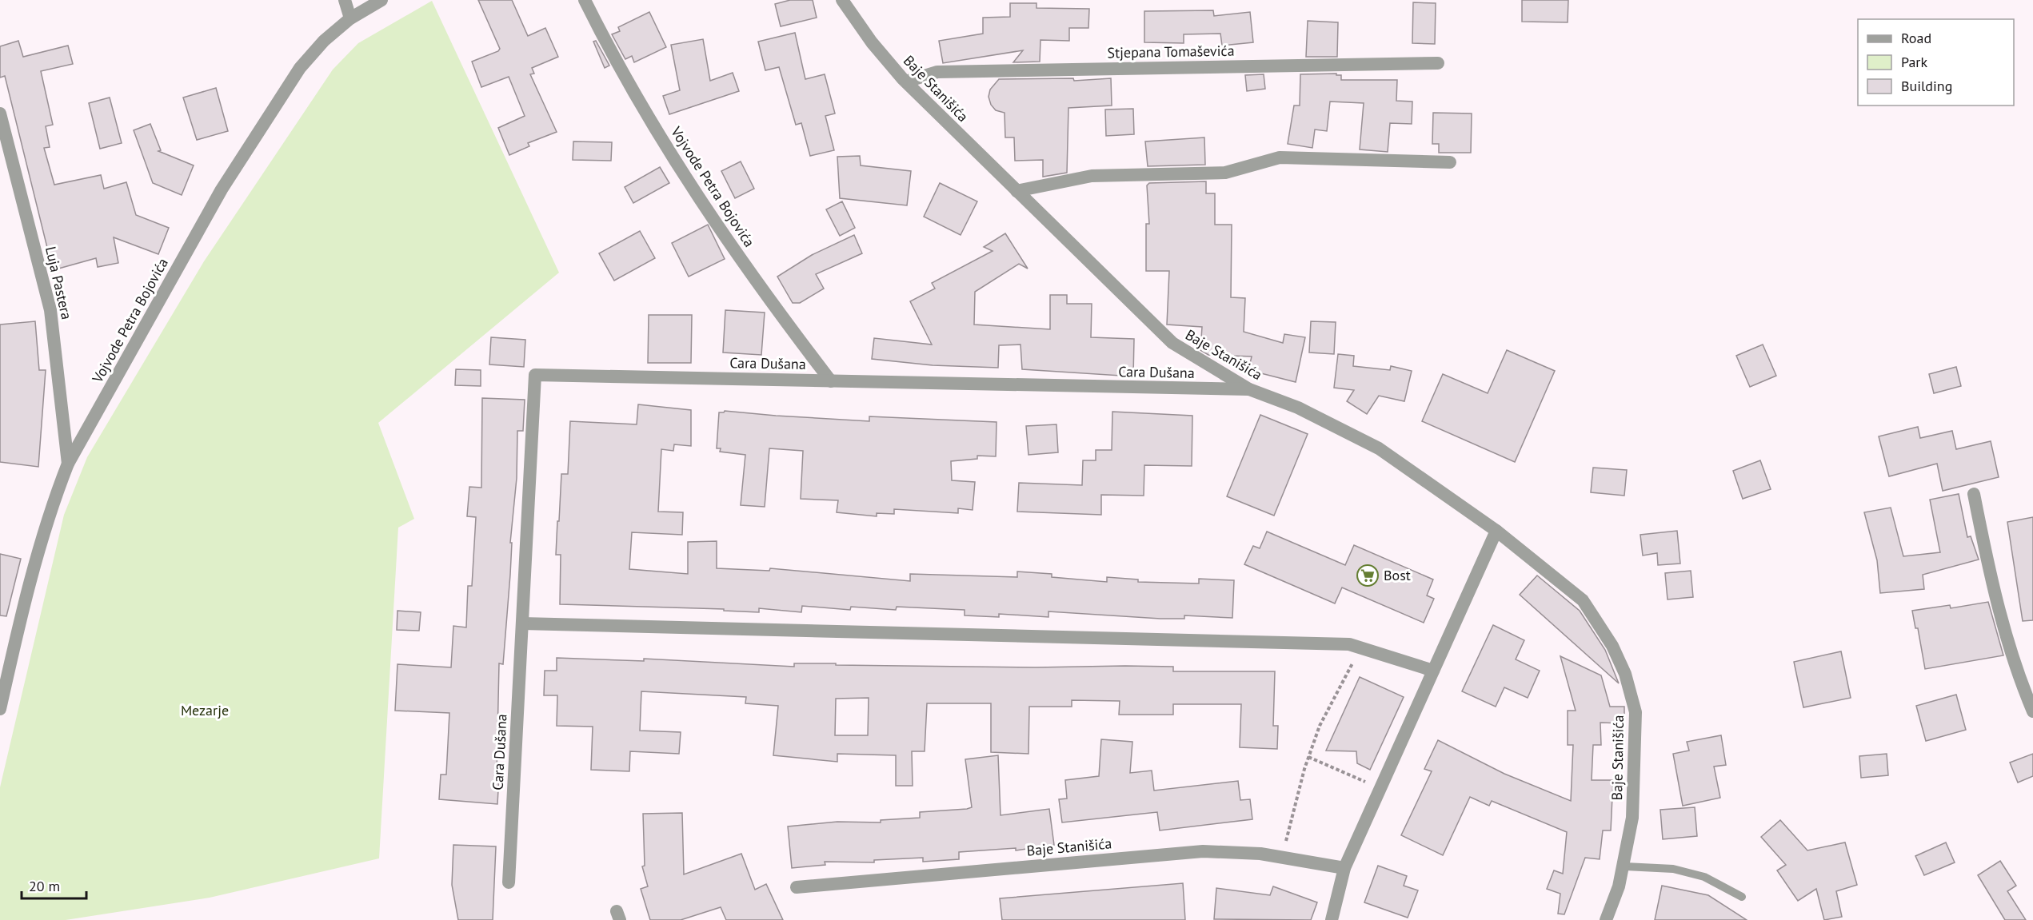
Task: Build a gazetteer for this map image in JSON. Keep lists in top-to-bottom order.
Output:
{
  "streets": {
    "street": [
      "Stjepana Tomaševića",
      "Baje Stanišića",
      "Vojvode Petra Bojovića",
      "Luja Pastera",
      "Cara Dušana"
    ]
  },
  "crossings": [
    ["Stjepana Tomaševića", "Baje Stanišića"],
    ["Baje Stanišića", "Cara Dušana"],
    ["Vojvode Petra Bojovića", "Luja Pastera"],
    ["Vojvode Petra Bojovića", "Cara Dušana"]
  ],
  "parks": ["Mezarje"],
  "places": {
    "supermarket": ["Bost"]
  },
  "legend": ["Road", "Park", "Building"],
  "scale_bar": "20 m"
}
